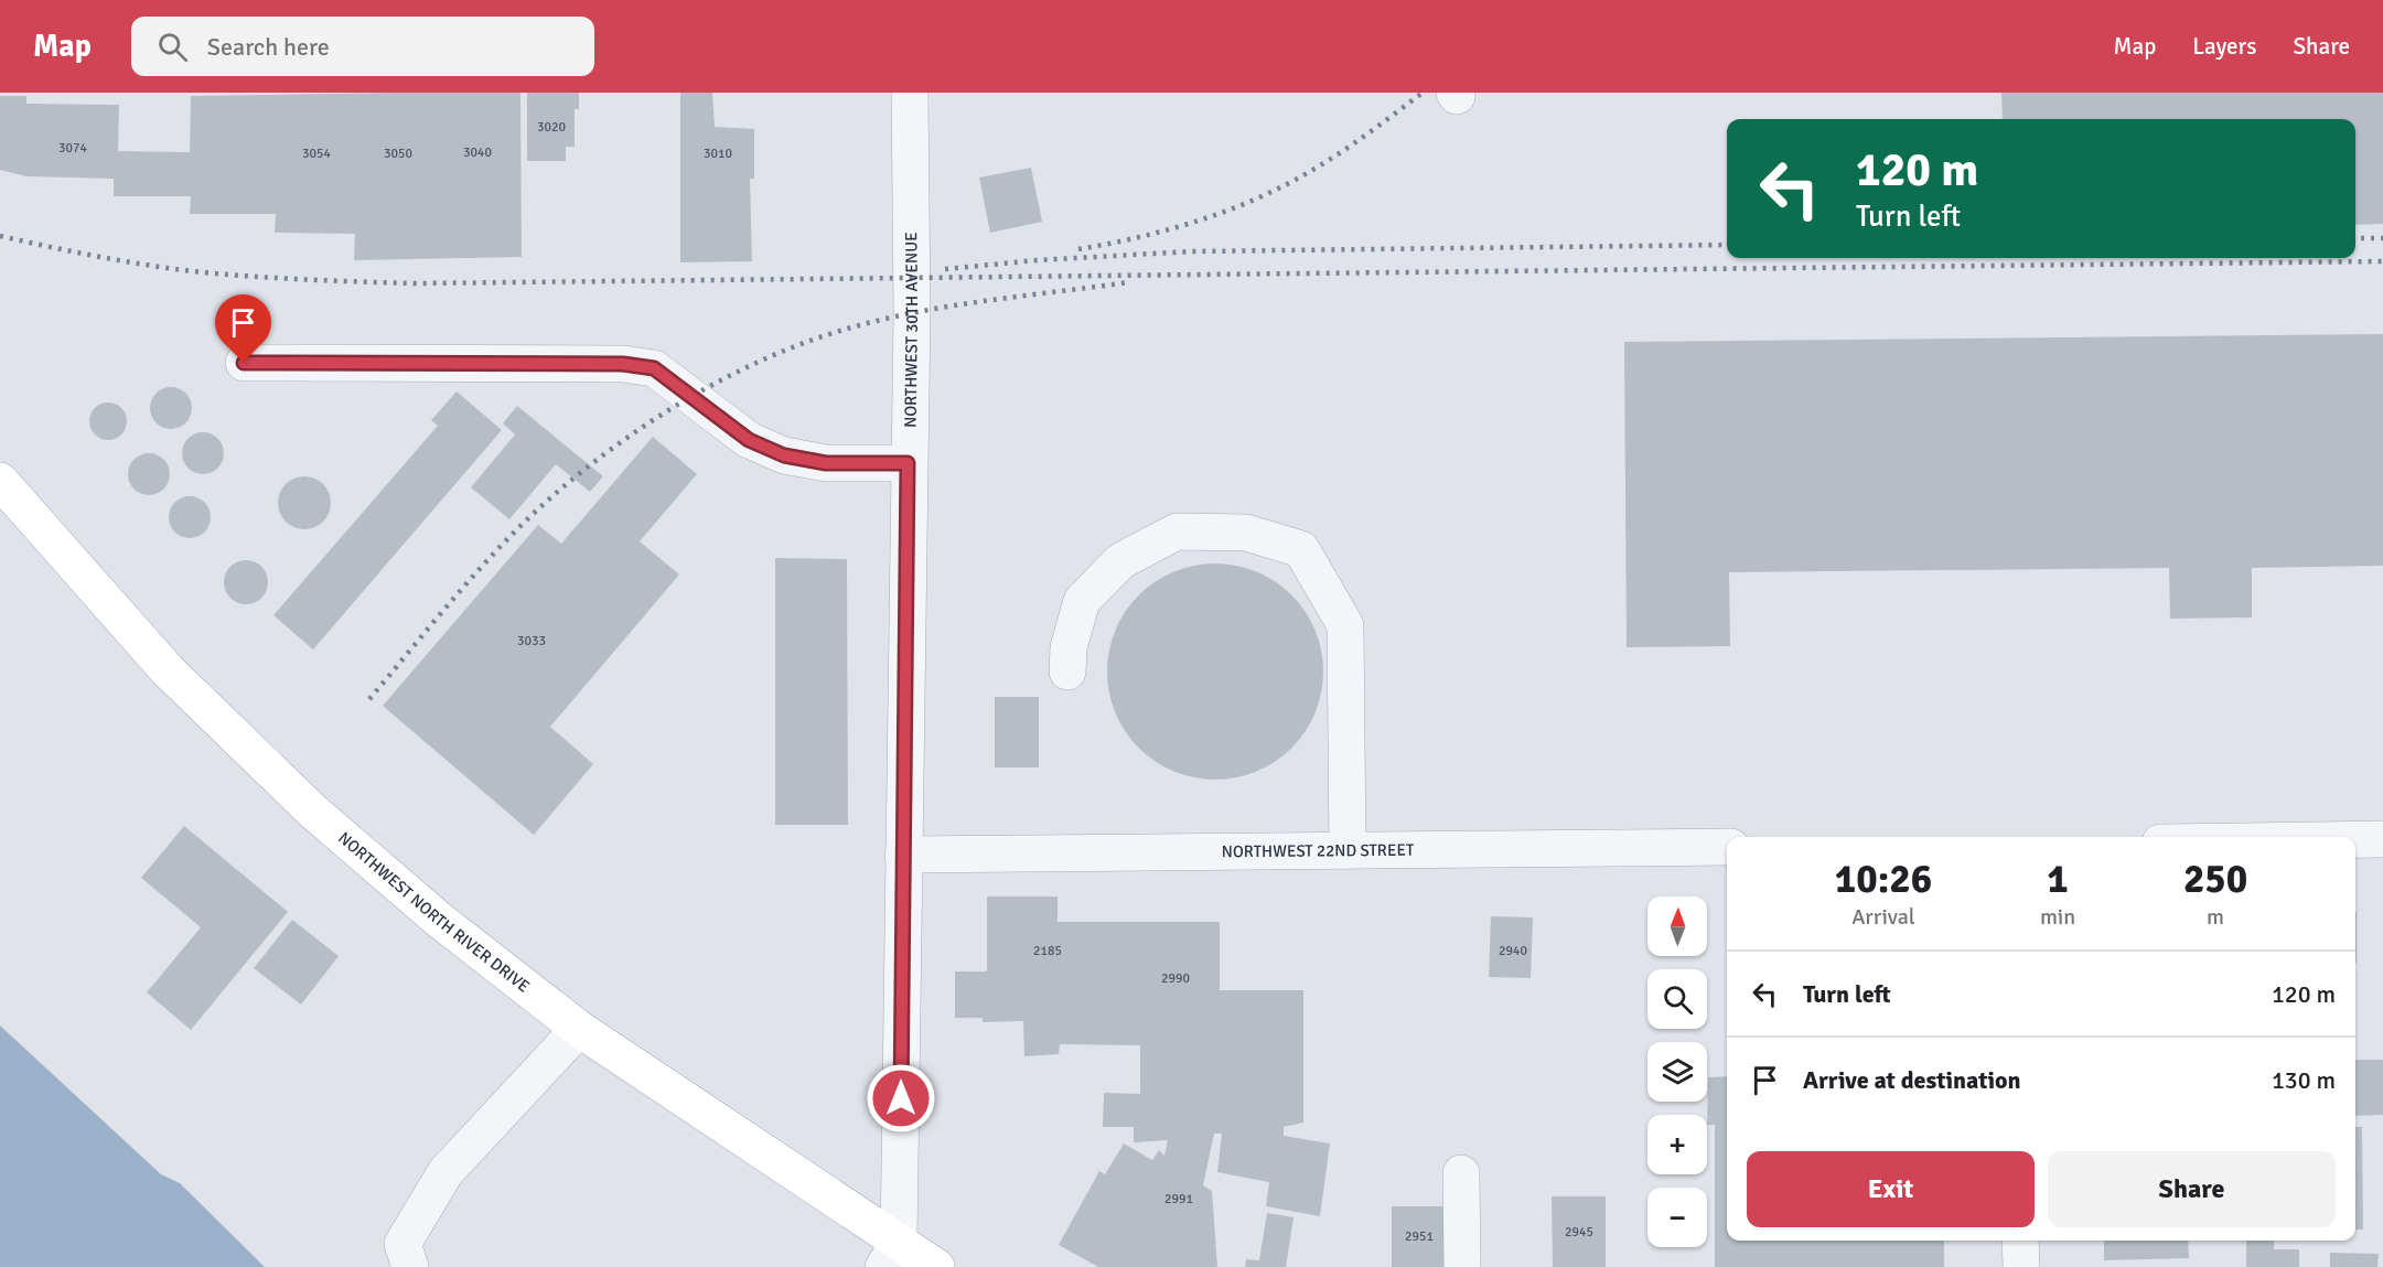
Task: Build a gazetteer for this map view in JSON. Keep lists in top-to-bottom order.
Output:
{
  "streets": {
    "main road": ["NORTHWEST NORTH RIVER DRIVE"],
    "street": ["NORTHWEST 30TH AVENUE", "NORTHWEST 22ND STREET"]
  },
  "crossings": [
    ["NORTHWEST 30TH AVENUE", "NORTHWEST 22ND STREET"],
    ["NORTHWEST 30TH AVENUE", "NORTHWEST NORTH RIVER DRIVE"]
  ],
  "house_numbers": [
    "3020",
    "3074",
    "3040",
    "3054",
    "3050",
    "3010",
    "3033",
    "2185",
    "2940",
    "2990",
    "2991",
    "2945",
    "2951"
  ],
  "north": "top",
  "page": {
    "header": "Map",
    "search": "Search here",
    "nav": ["Map", "Layers", "Share"],
    "turn": ["120 m", "Turn left"],
    "eta": [
      "10:26",
      "Arrival",
      "1",
      "min",
      "250",
      "m"
    ],
    "map_buttons": ["+", "−"],
    "list": [
      {
        "name": "Turn left",
        "value": "120 m"
      },
      {
        "name": "Arrive at destination",
        "value": "130 m"
      }
    ],
    "buttons": ["Exit", "Share"]
  }
}
